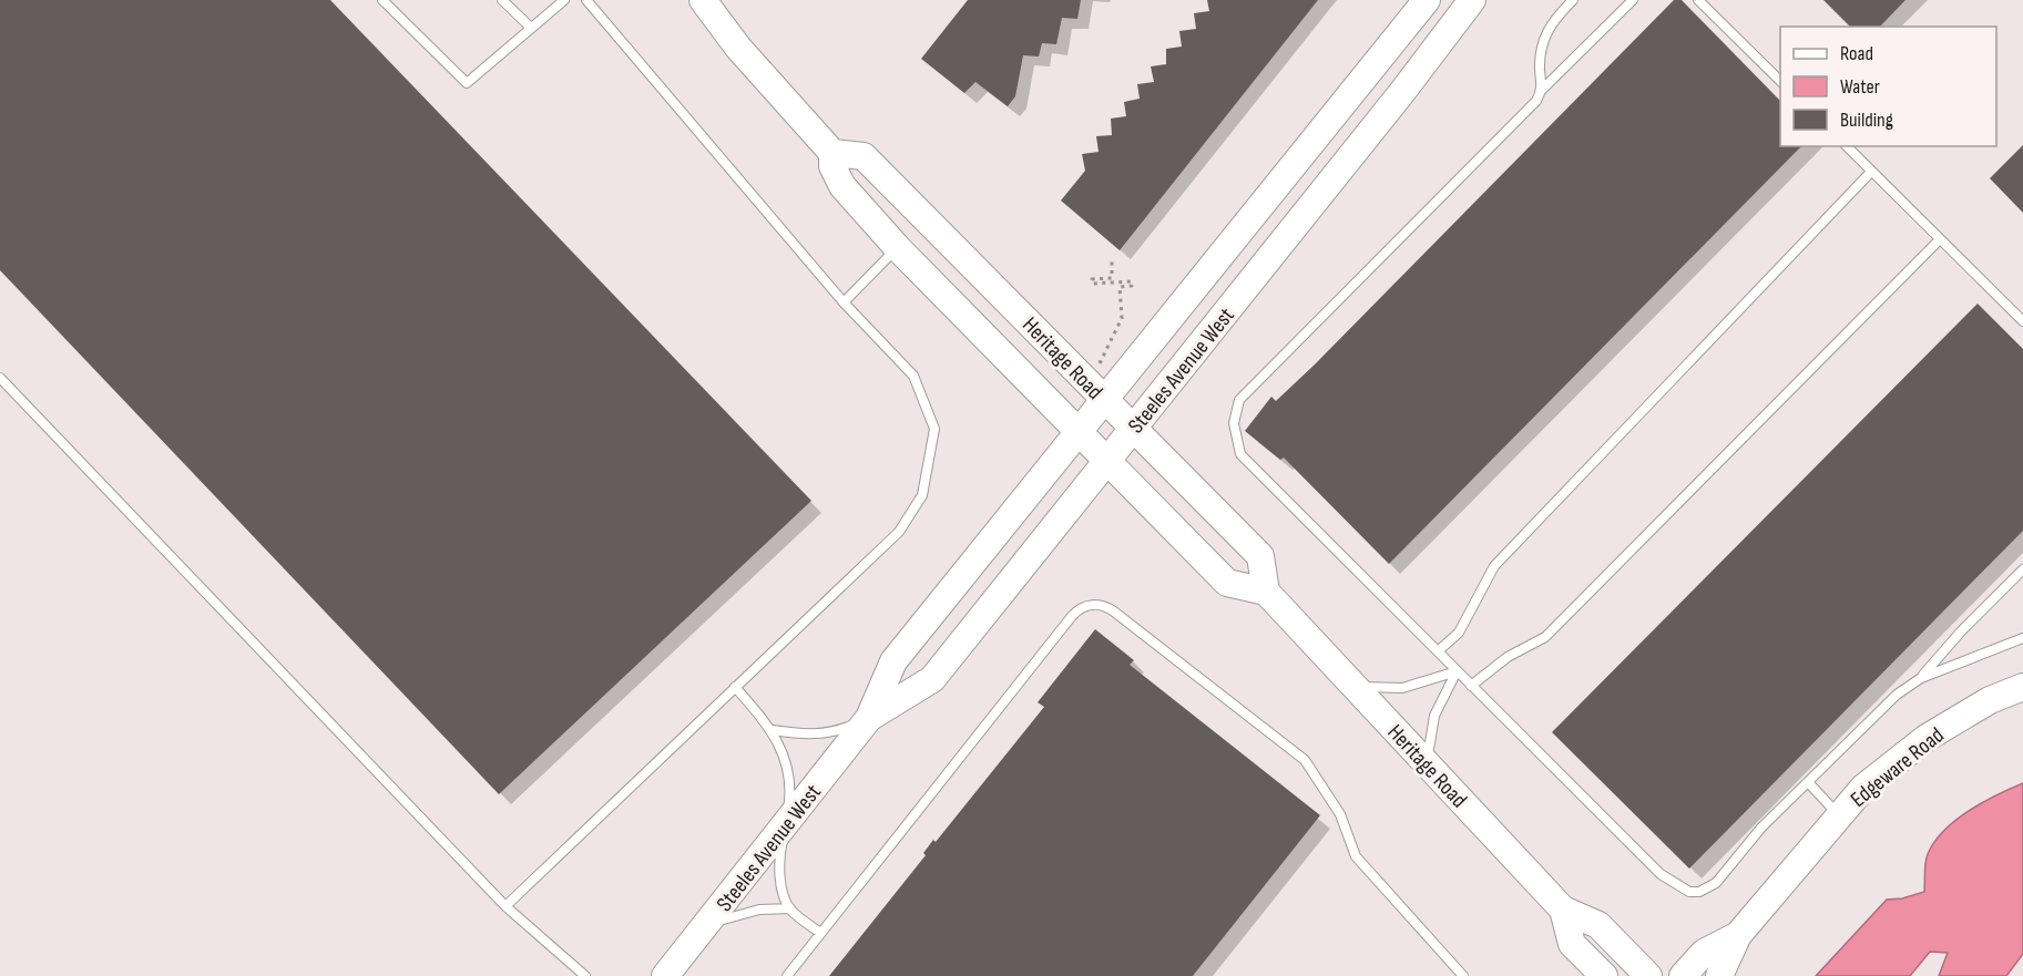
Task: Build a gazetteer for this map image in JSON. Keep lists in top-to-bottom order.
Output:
{
  "streets": {
    "main road": ["Heritage Road", "Steeles Avenue West", "Edgeware Road"]
  },
  "crossings": [
    ["Heritage Road", "Steeles Avenue West"]
  ],
  "legend": ["Road", "Water", "Building"]
}
